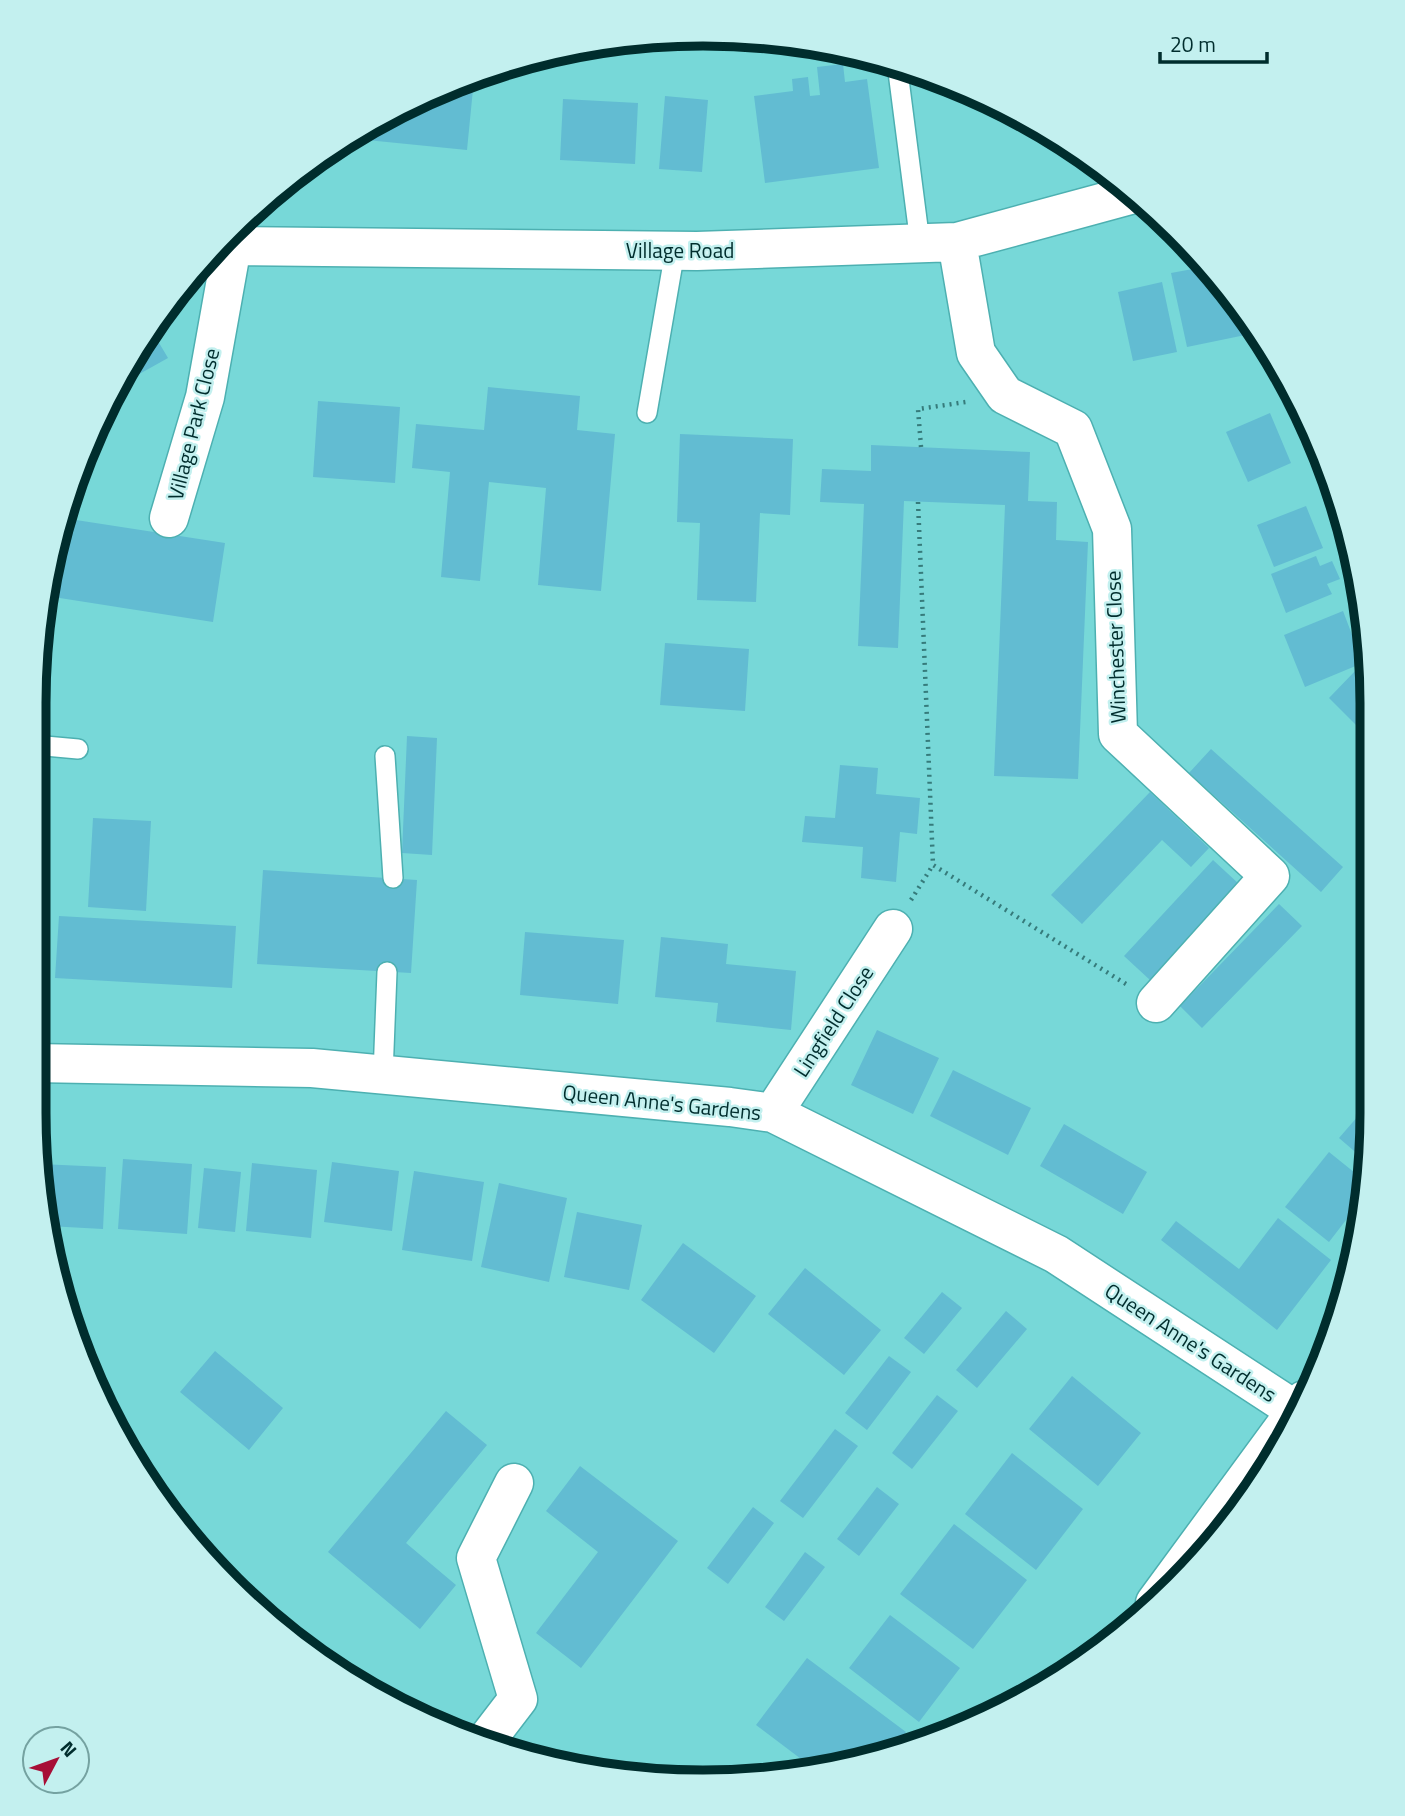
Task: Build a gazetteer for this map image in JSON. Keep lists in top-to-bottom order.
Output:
{
  "streets": {
    "street": [
      "Village Road",
      "Village Park Close",
      "Winchester Close",
      "Lingfield Close",
      "Queen Anne's Gardens"
    ]
  },
  "crossings": [
    ["Lingfield Close", "Queen Anne's Gardens"]
  ],
  "scale_bar": "20 m",
  "north": "top right"
}
